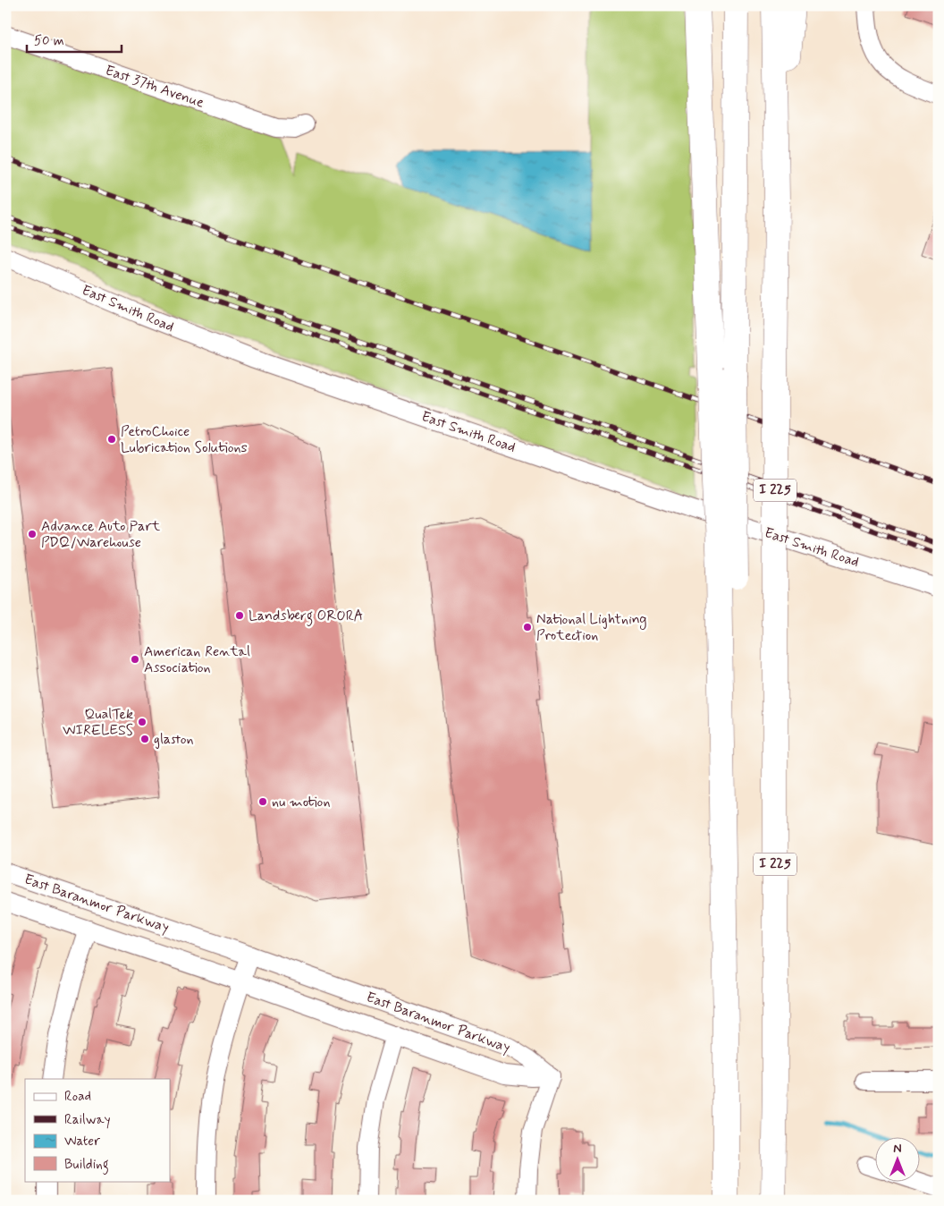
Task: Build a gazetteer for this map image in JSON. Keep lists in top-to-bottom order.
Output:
{
  "streets": {
    "highway": ["I 225"],
    "street": ["East 37th Avenue", "East Smith Road", "East Baranmor Parkway"]
  },
  "places": [
    "PetroChoice Lubrication Solutions",
    "Advance Auto Part PDQ/Warehouse",
    "Landsberg ORORA",
    "National Lightning Protection",
    "American Rental Association",
    "QualTek WIRELESS",
    "glaston",
    "nu motion"
  ],
  "legend": [
    "Road",
    "Railway",
    "Water",
    "Building"
  ],
  "scale_bar": "50 m",
  "north": "top"
}
